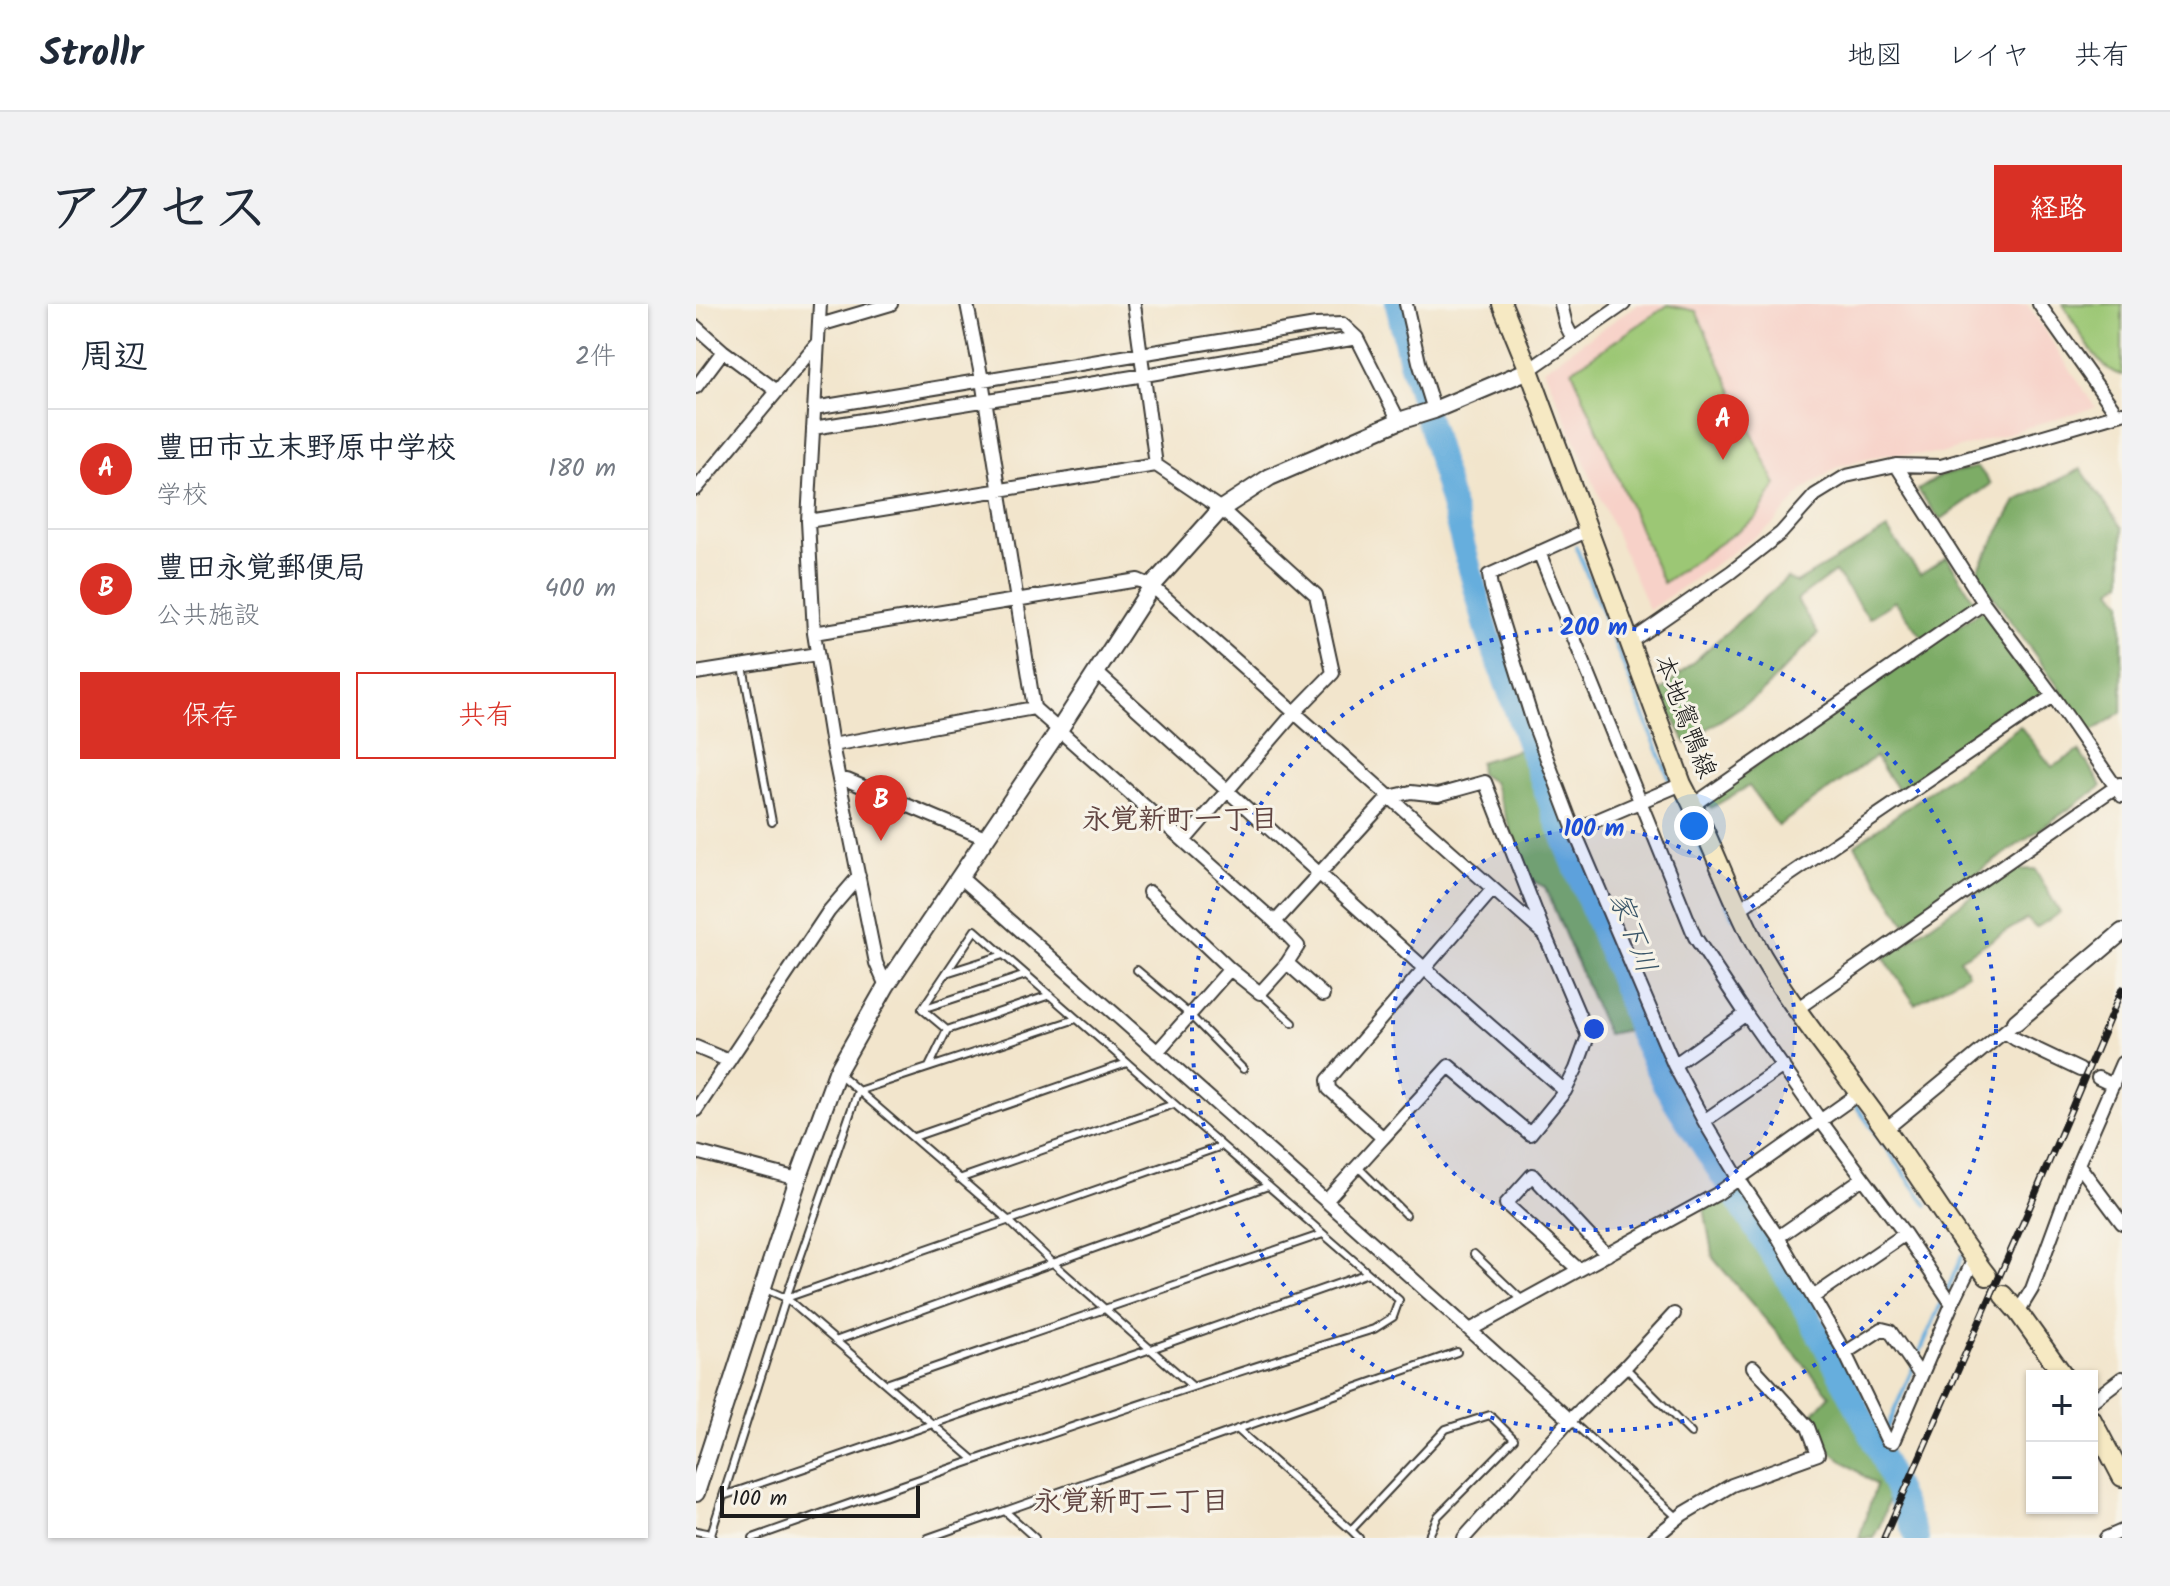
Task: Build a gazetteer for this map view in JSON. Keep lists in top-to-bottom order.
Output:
{
  "streets": {
    "main road": ["本地鴛鴨線"]
  },
  "districts": ["永覚新町一丁目", "永覚新町二丁目"],
  "water": ["家下川"],
  "scale_bar": "100 m",
  "page": {
    "header": "Strollr",
    "nav": ["地図", "レイヤ", "共有"],
    "title": "アクセス",
    "buttons": [
      "経路",
      ["保存", "共有"]
    ],
    "heading": ["周辺", "2件"],
    "pins": ["A", "B"],
    "list": [
      {
        "mark": "A",
        "name": "豊田市立末野原中学校",
        "note": "学校",
        "value": "180 m"
      },
      {
        "mark": "B",
        "name": "豊田永覚郵便局",
        "note": "公共施設",
        "value": "400 m"
      }
    ],
    "map_buttons": ["+", "−"],
    "scale": "100 m"
  },
  "rings": ["200 m", "100 m"]
}
